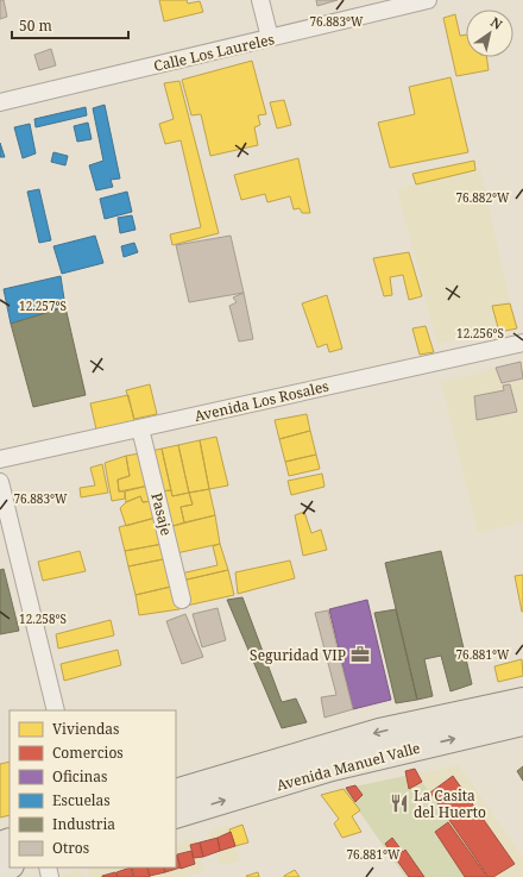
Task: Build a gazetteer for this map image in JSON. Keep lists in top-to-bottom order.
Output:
{
  "streets": {
    "main road": ["Avenida Manuel Valle"],
    "street": ["Calle Los Laureles", "Avenida Los Rosales", "Pasaje"]
  },
  "crossings": [
    ["Avenida Los Rosales", "Pasaje"]
  ],
  "places": {
    "office": ["Seguridad VIP"],
    "restaurant": ["La Casita del Huerto"]
  },
  "legend": [
    "Viviendas",
    "Comercios",
    "Oficinas",
    "Escuelas",
    "Industria",
    "Otros"
  ],
  "scale_bar": "50 m",
  "north": "top right",
  "coordinates": [
    "76.883°W",
    "76.882°W",
    "12.257°S",
    "12.256°S",
    "12.258°S",
    "76.881°W"
  ]
}
